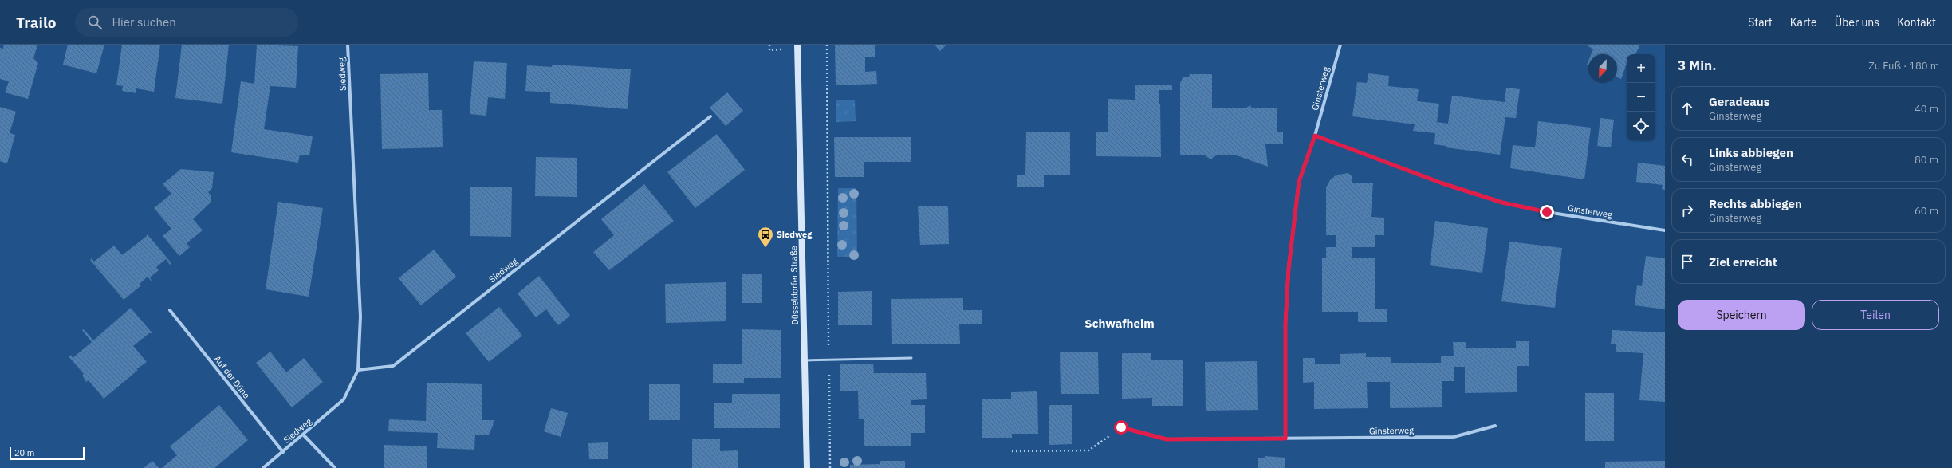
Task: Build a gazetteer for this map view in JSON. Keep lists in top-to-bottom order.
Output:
{
  "streets": {
    "main road": ["Düsseldorfer Straße"],
    "street": ["Siedweg", "Ginsterweg", "Auf der Düne"]
  },
  "crossings": [
    ["Siedweg", "Auf der Düne"]
  ],
  "districts": ["Schwafheim"],
  "places": {
    "bus stop": ["Siedweg"]
  },
  "scale_bar": "20 m",
  "north": "bottom",
  "page": {
    "header": "Trailo",
    "search": "Hier suchen",
    "nav": [
      "Start",
      "Karte",
      "Über uns",
      "Kontakt"
    ],
    "heading": ["3 Min.", "Zu Fuß · 180 m"],
    "map_buttons": ["+", "−"],
    "list": [
      ["Geradeaus", "Ginsterweg", "40 m"],
      ["Links abbiegen", "Ginsterweg", "80 m"],
      ["Rechts abbiegen", "Ginsterweg", "60 m"],
      "Ziel erreicht"
    ],
    "buttons": ["Speichern", "Teilen"],
    "scale": "20 m"
  }
}
